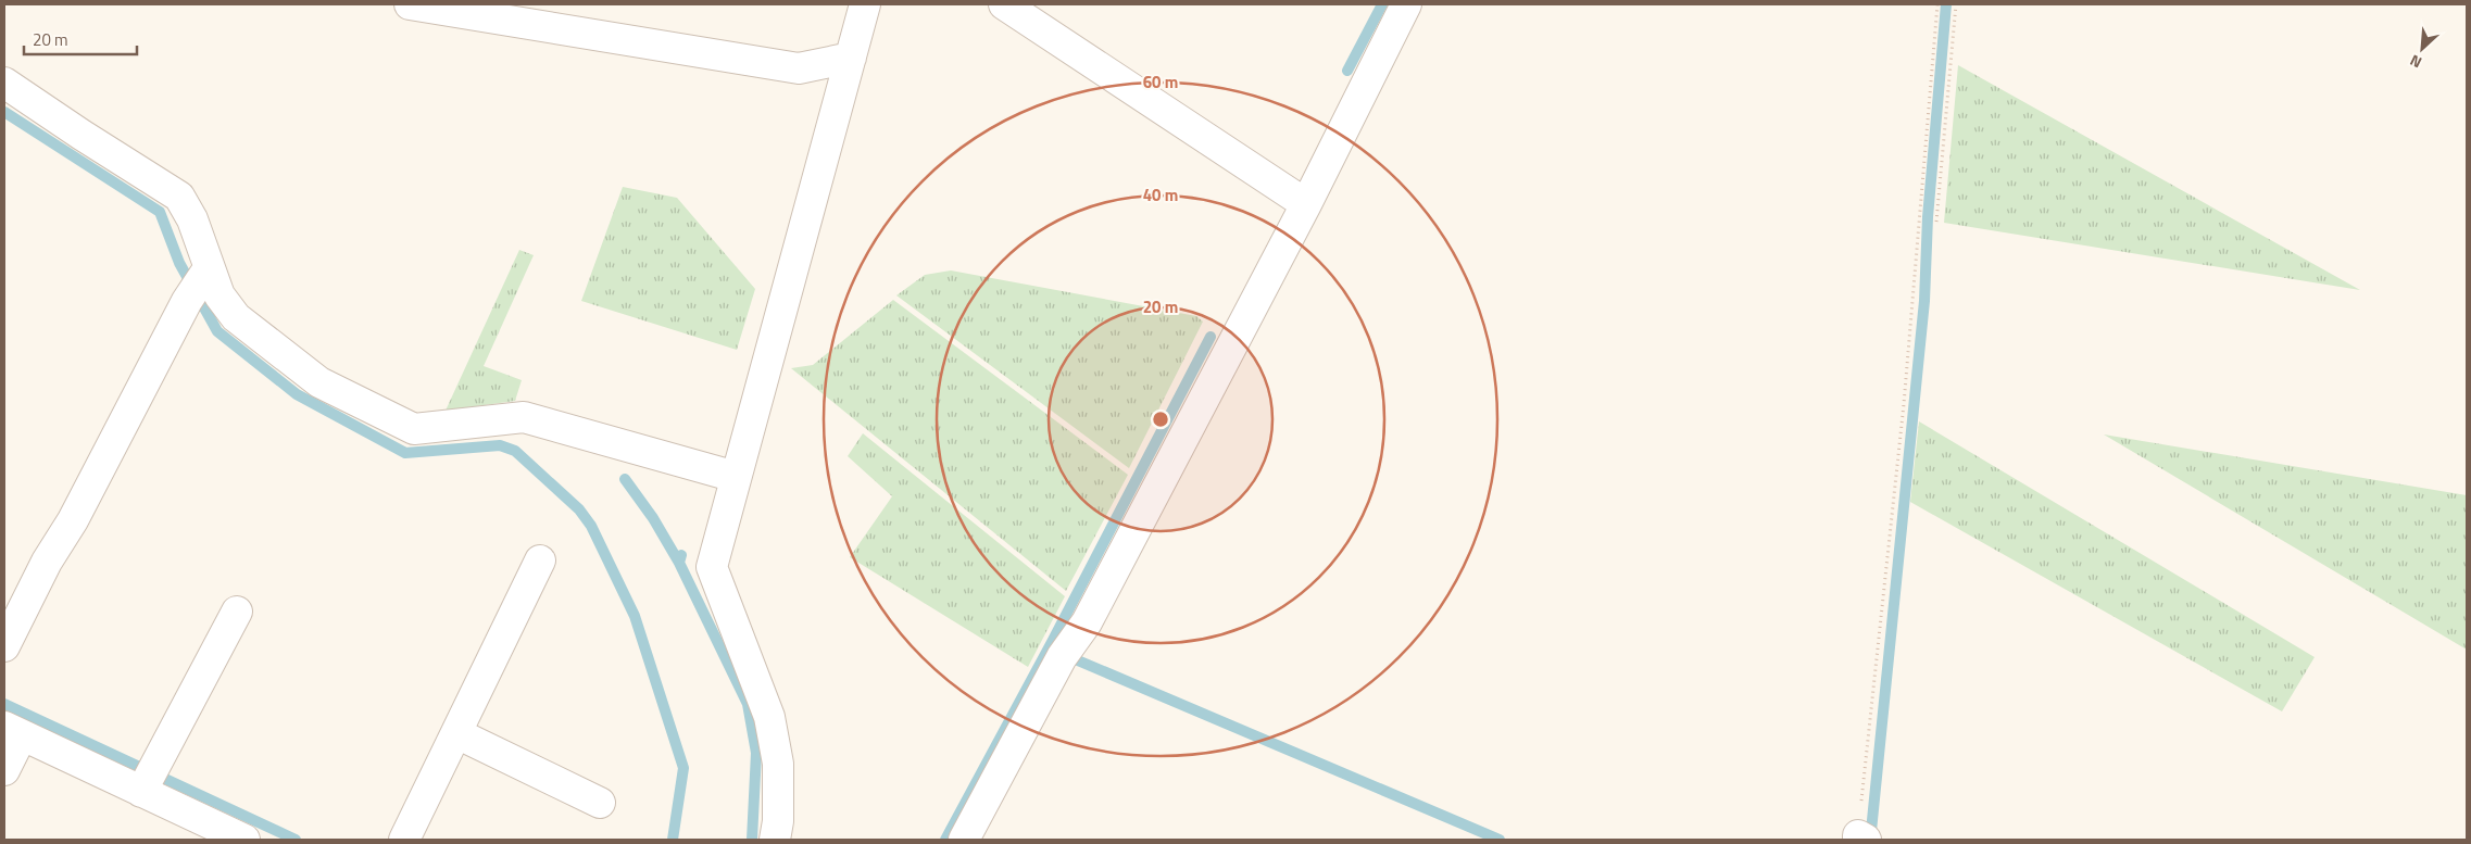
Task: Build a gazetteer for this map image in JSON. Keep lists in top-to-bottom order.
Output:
{
  "scale_bar": "20 m",
  "north": "bottom left",
  "rings": ["60 m", "40 m", "20 m"]
}
